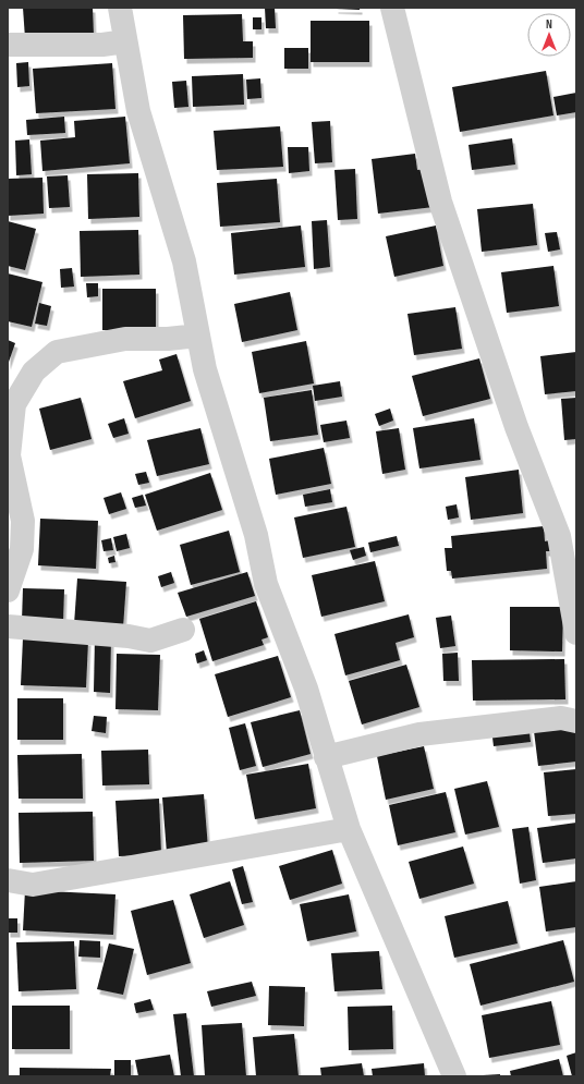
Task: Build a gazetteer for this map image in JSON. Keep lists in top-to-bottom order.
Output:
{
  "north": "top"
}
